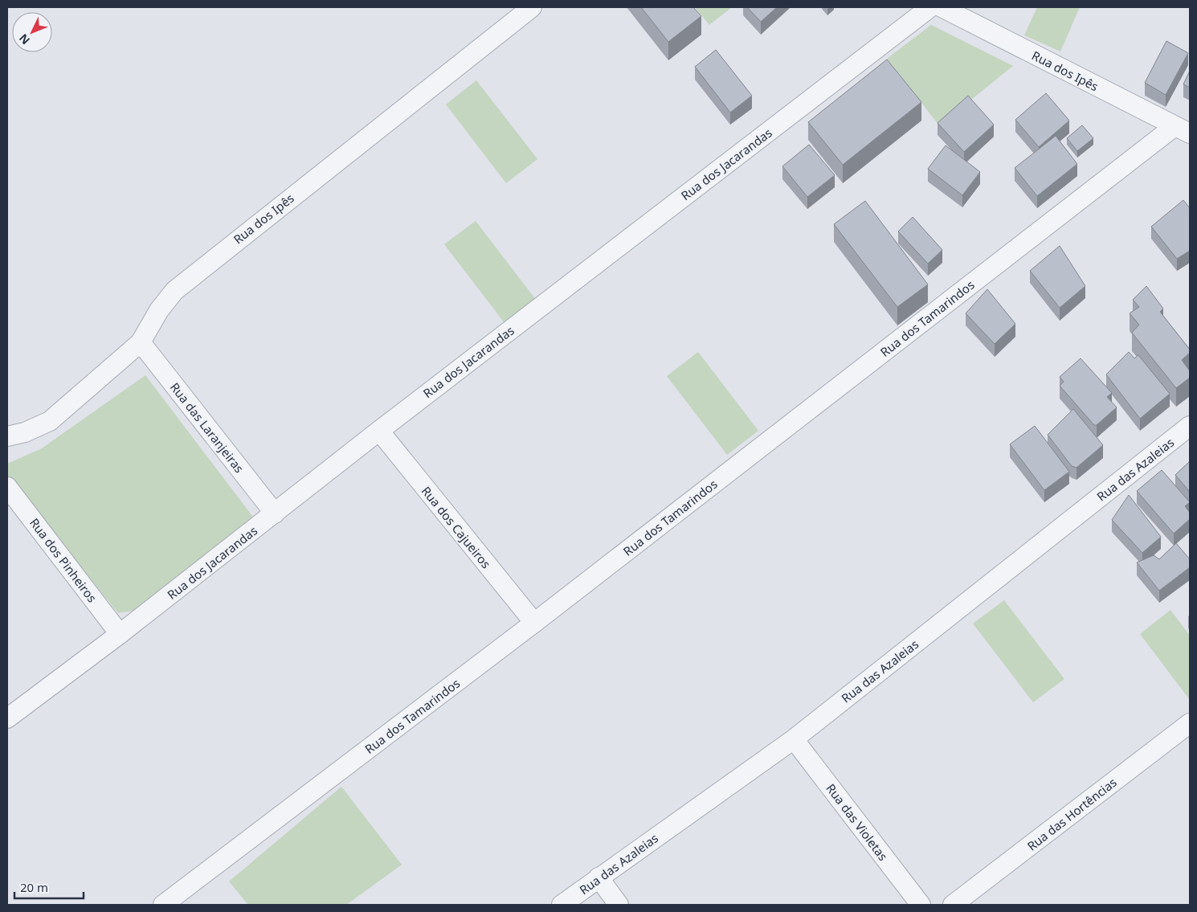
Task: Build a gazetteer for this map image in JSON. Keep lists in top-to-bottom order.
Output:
{
  "streets": {
    "street": [
      "Rua dos Ipês",
      "Rua dos Jacarandas",
      "Rua dos Tamarindos",
      "Rua das Laranjeiras",
      "Rua das Azaleias",
      "Rua dos Cajueiros",
      "Rua dos Pinheiros",
      "Rua das Hortências",
      "Rua das Violetas"
    ]
  },
  "crossings": [
    ["Rua dos Ipês", "Rua dos Tamarindos"],
    ["Rua dos Ipês", "Rua das Laranjeiras"],
    ["Rua dos Jacarandas", "Rua das Laranjeiras"],
    ["Rua dos Jacarandas", "Rua dos Cajueiros"],
    ["Rua dos Jacarandas", "Rua dos Pinheiros"],
    ["Rua dos Tamarindos", "Rua dos Cajueiros"],
    ["Rua das Azaleias", "Rua das Violetas"]
  ],
  "scale_bar": "20 m",
  "north": "bottom left"
}
